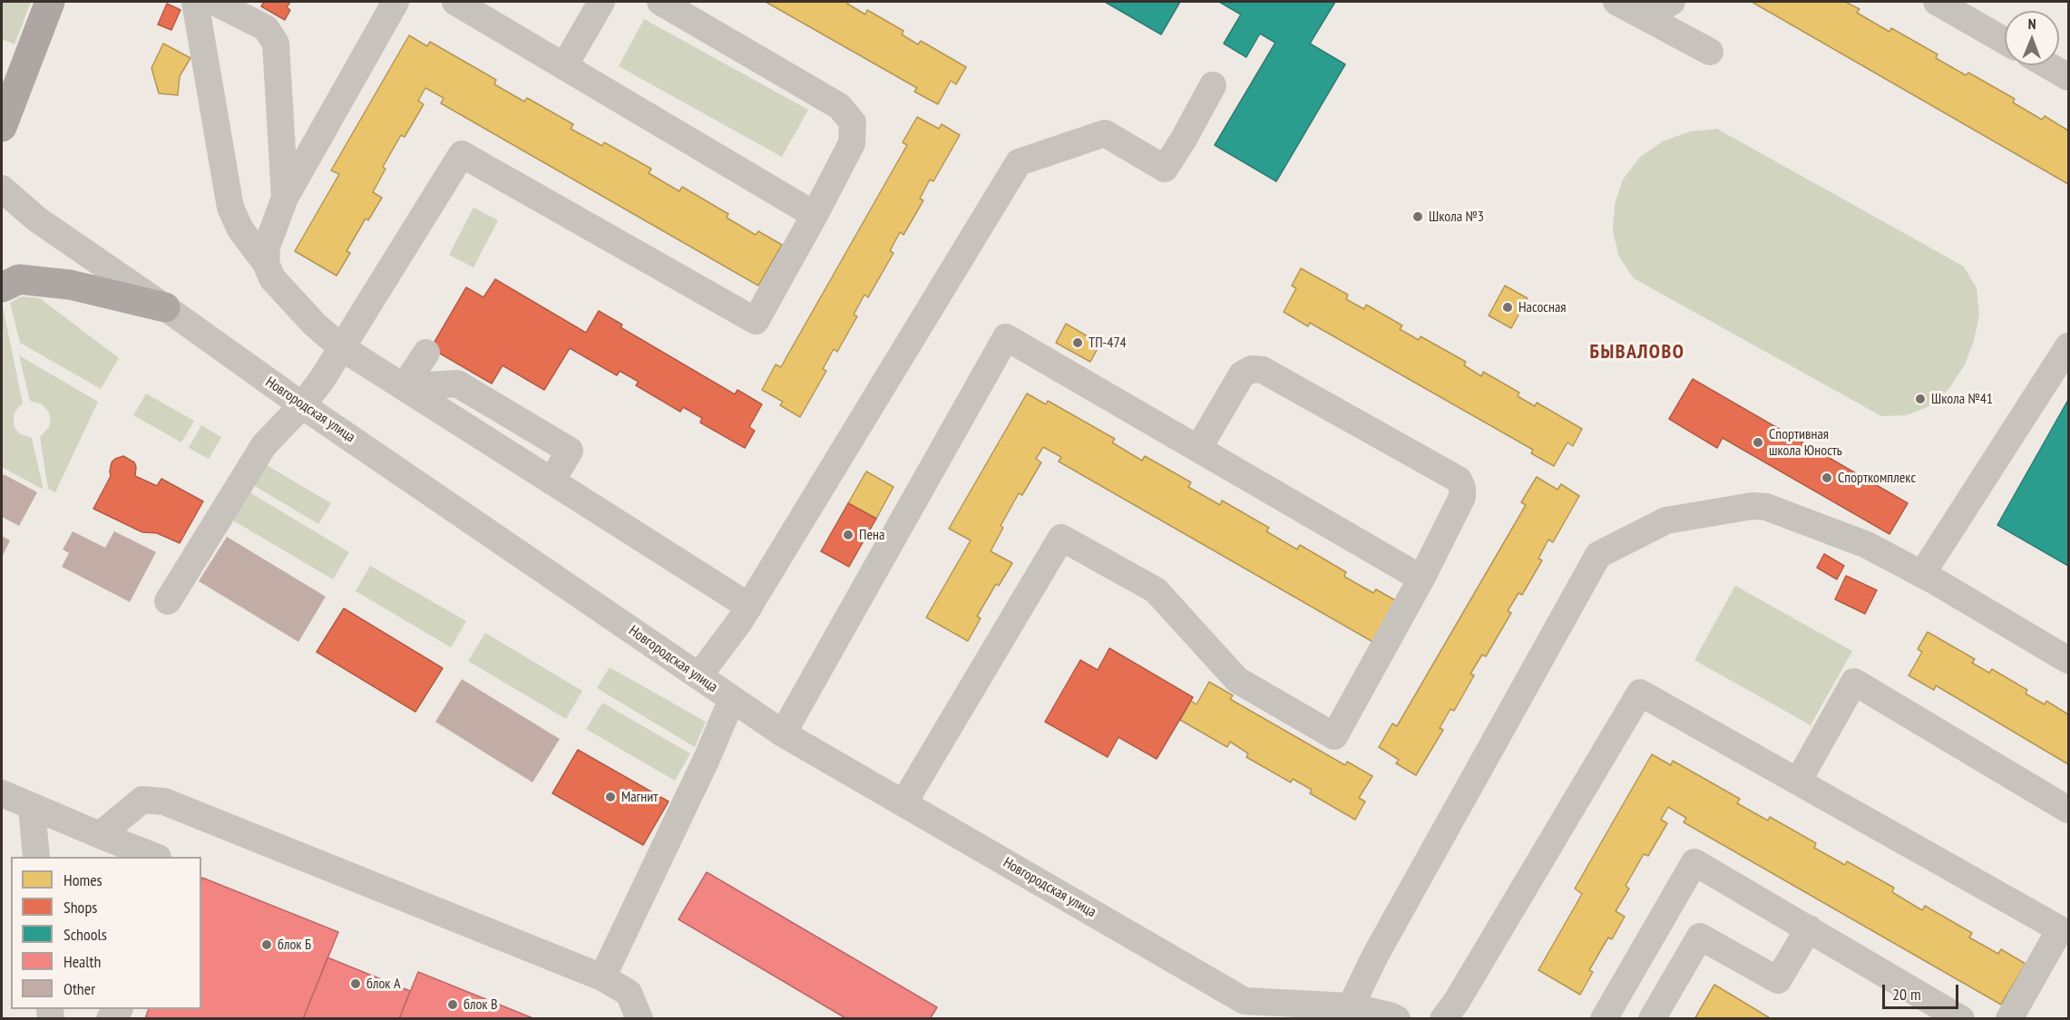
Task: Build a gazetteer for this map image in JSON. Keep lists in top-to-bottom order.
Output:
{
  "streets": {
    "street": ["Новгородская улица"]
  },
  "districts": ["БЫВАЛОВО"],
  "places": [
    "Школа №3",
    "Насосная",
    "ТП-474",
    "Школа №41",
    "Спортивная школа Юность",
    "Спорткомплекс",
    "Пена",
    "Магнит",
    "блок Б",
    "блок А",
    "блок В"
  ],
  "legend": [
    "Homes",
    "Shops",
    "Schools",
    "Health",
    "Other"
  ],
  "scale_bar": "20 m",
  "north": "top"
}
